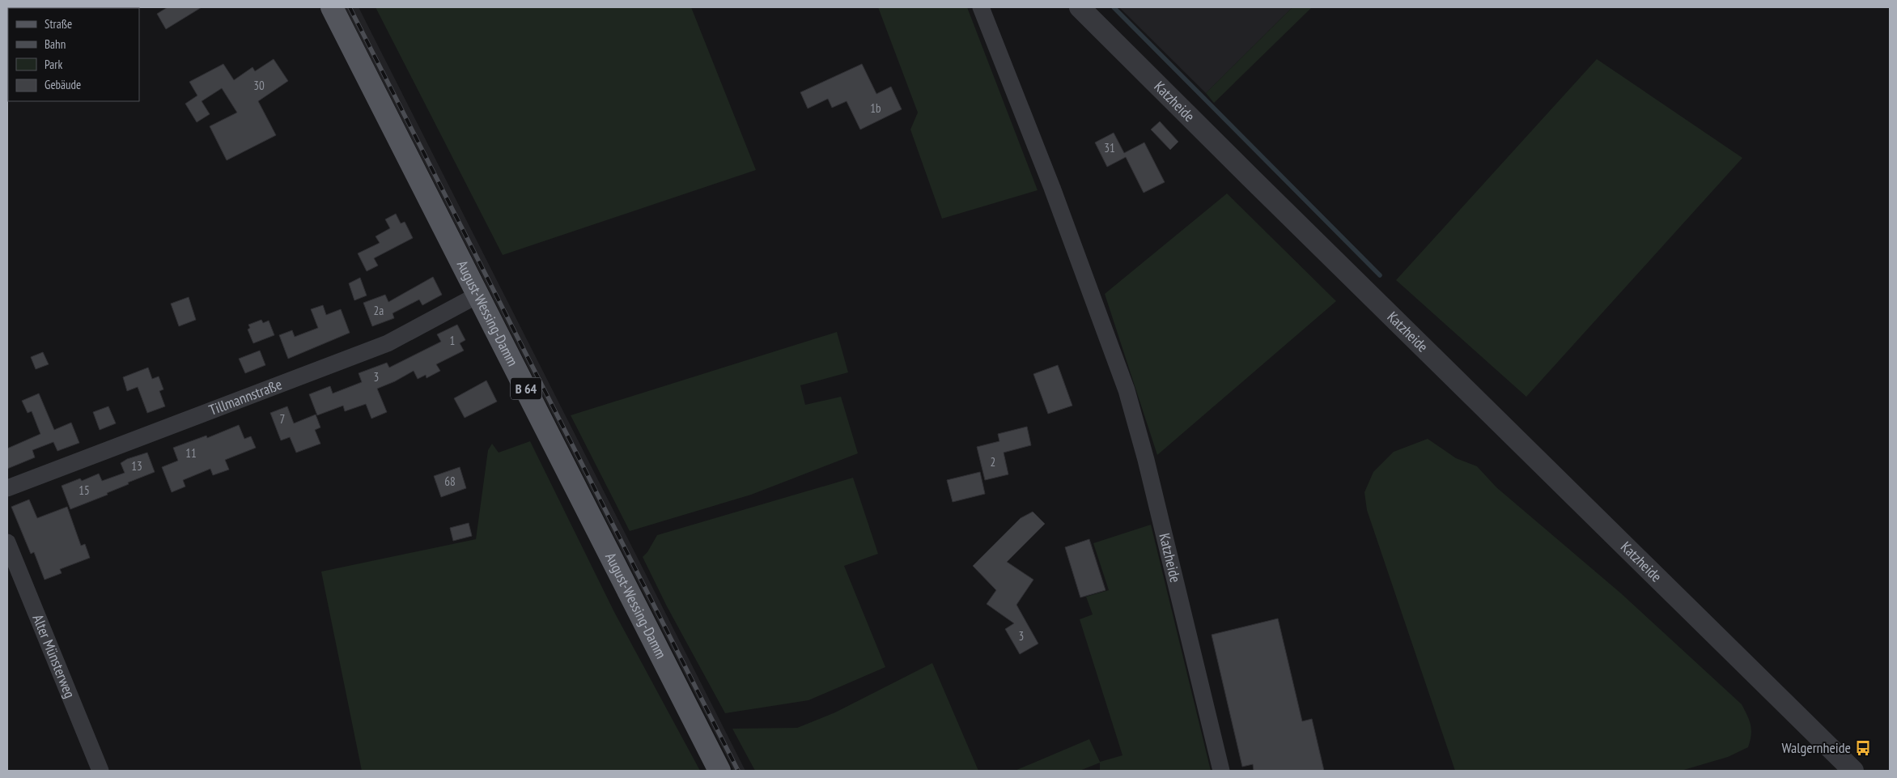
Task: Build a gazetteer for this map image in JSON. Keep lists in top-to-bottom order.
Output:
{
  "streets": {
    "main road": ["August-Wessing-Damm", "B 64"],
    "street": ["Katzheide", "Tillmannstraße", "Alter Münsterweg"]
  },
  "crossings": [
    ["August-Wessing-Damm", "Tillmannstraße"]
  ],
  "places": {
    "bus stop": ["Walgernheide"]
  },
  "house_numbers": [
    "30",
    "1b",
    "31",
    "2a",
    "1",
    "3",
    "7",
    "11",
    "2",
    "13",
    "68",
    "15",
    "3"
  ],
  "legend": [
    "Straße",
    "Bahn",
    "Park",
    "Gebäude"
  ]
}
